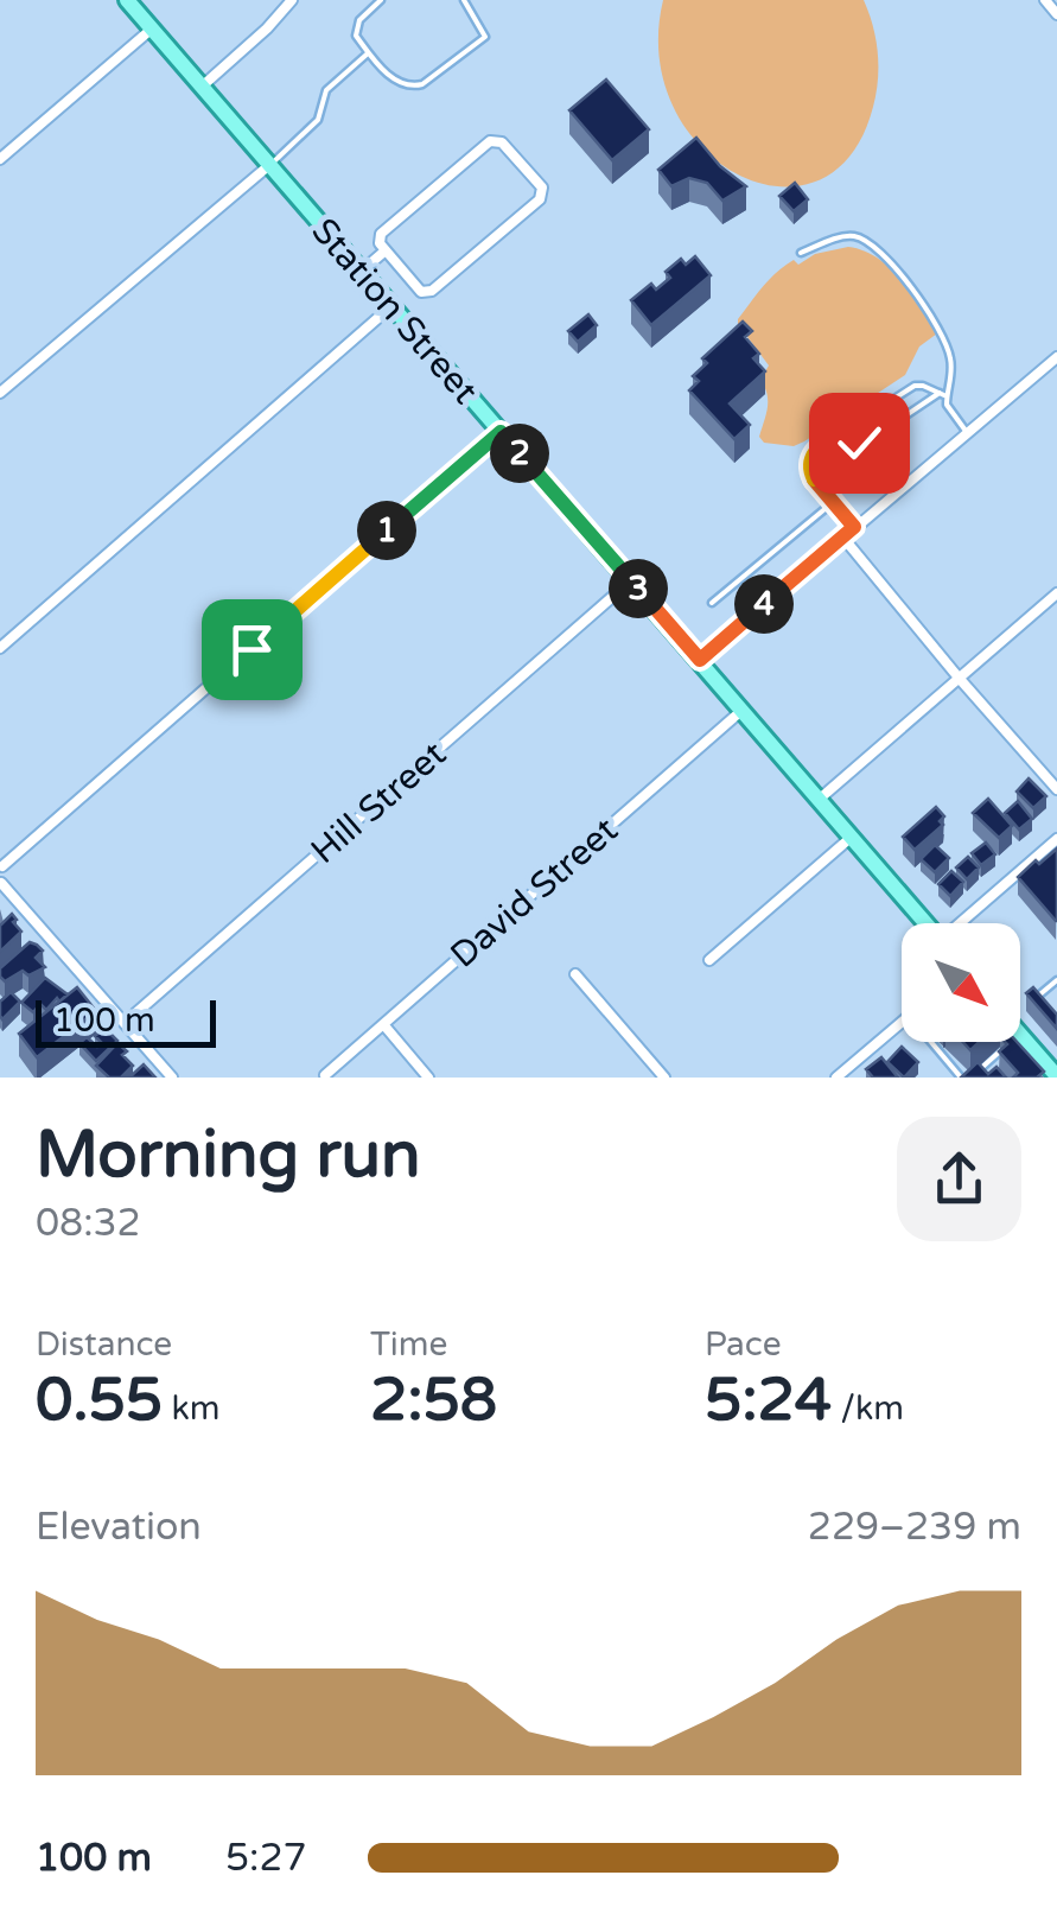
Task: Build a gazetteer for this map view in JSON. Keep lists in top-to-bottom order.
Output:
{
  "streets": {
    "main road": ["Station Street"],
    "street": ["Hill Street", "David Street"]
  },
  "crossings": [
    ["Station Street", "Hill Street"],
    ["Station Street", "David Street"]
  ],
  "scale_bar": "100 m",
  "north": "bottom right",
  "page": {
    "pins": [
      "2",
      "1",
      "3",
      "4"
    ],
    "scale": "100 m",
    "heading": ["Morning run", "08:32"],
    "stats": [
      ["Distance", "0.55 km"],
      ["Time", "2:58"],
      ["Pace", "5:24 /km"]
    ],
    "chart": ["Elevation", "229–239 m"],
    "list": [
      {
        "name": "100 m",
        "note": "5:27"
      }
    ]
  }
}
